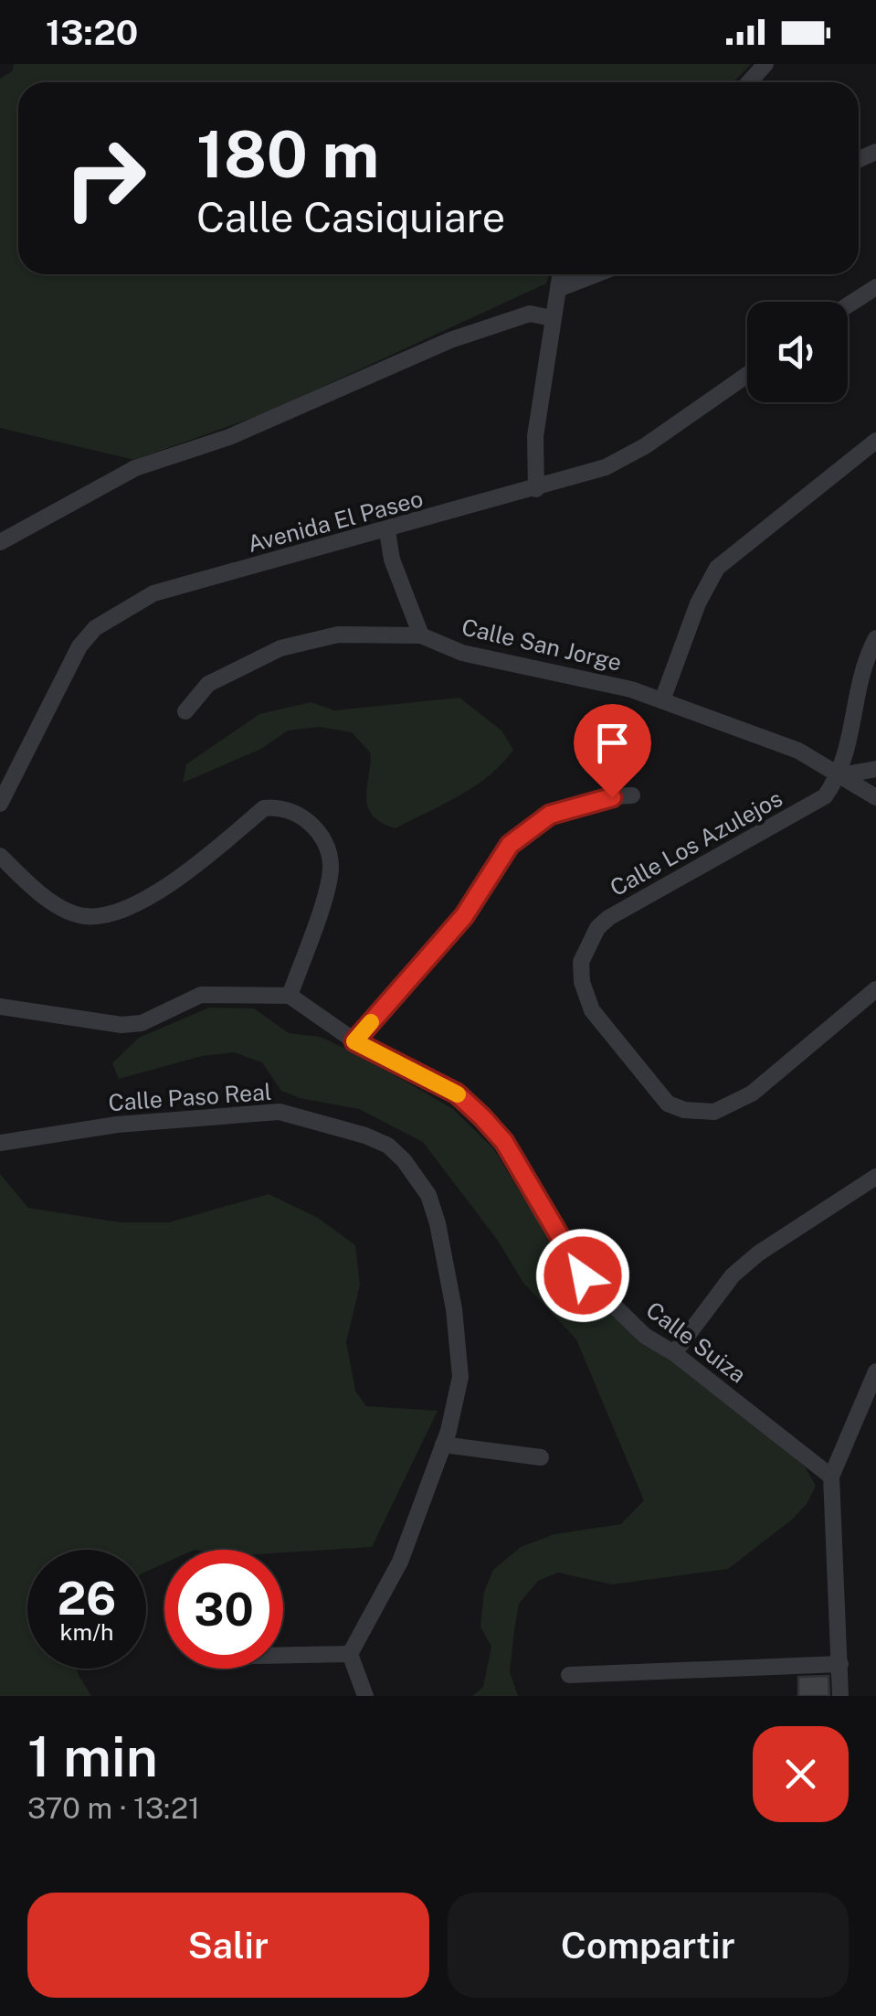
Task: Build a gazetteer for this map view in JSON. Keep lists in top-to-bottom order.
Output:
{
  "streets": {
    "street": [
      "Avenida El Paseo",
      "Calle San Jorge",
      "Calle Los Azulejos",
      "Calle Paso Real",
      "Calle Suiza"
    ]
  },
  "crossings": [
    ["Calle San Jorge", "Calle Los Azulejos"]
  ],
  "page": {
    "status": "13:20",
    "turn": ["180 m", "Calle Casiquiare"],
    "speed": "26 km/h",
    "limit": "30",
    "heading": ["1 min", "370 m · 13:21"],
    "buttons": ["Salir", "Compartir"]
  }
}
